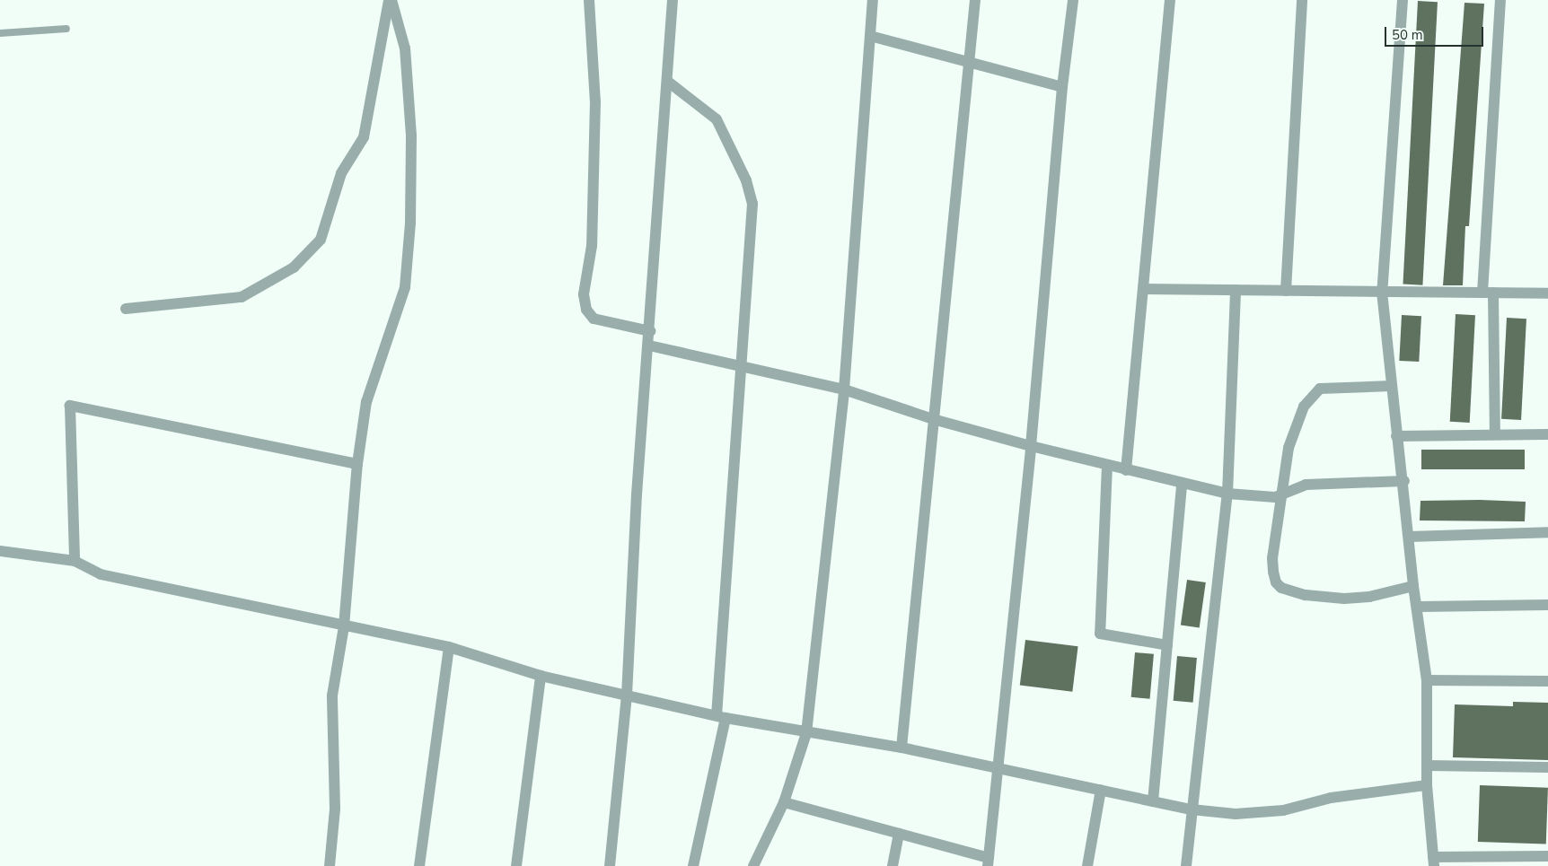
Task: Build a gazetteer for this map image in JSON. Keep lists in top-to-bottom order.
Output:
{
  "scale_bar": "50 m"
}
